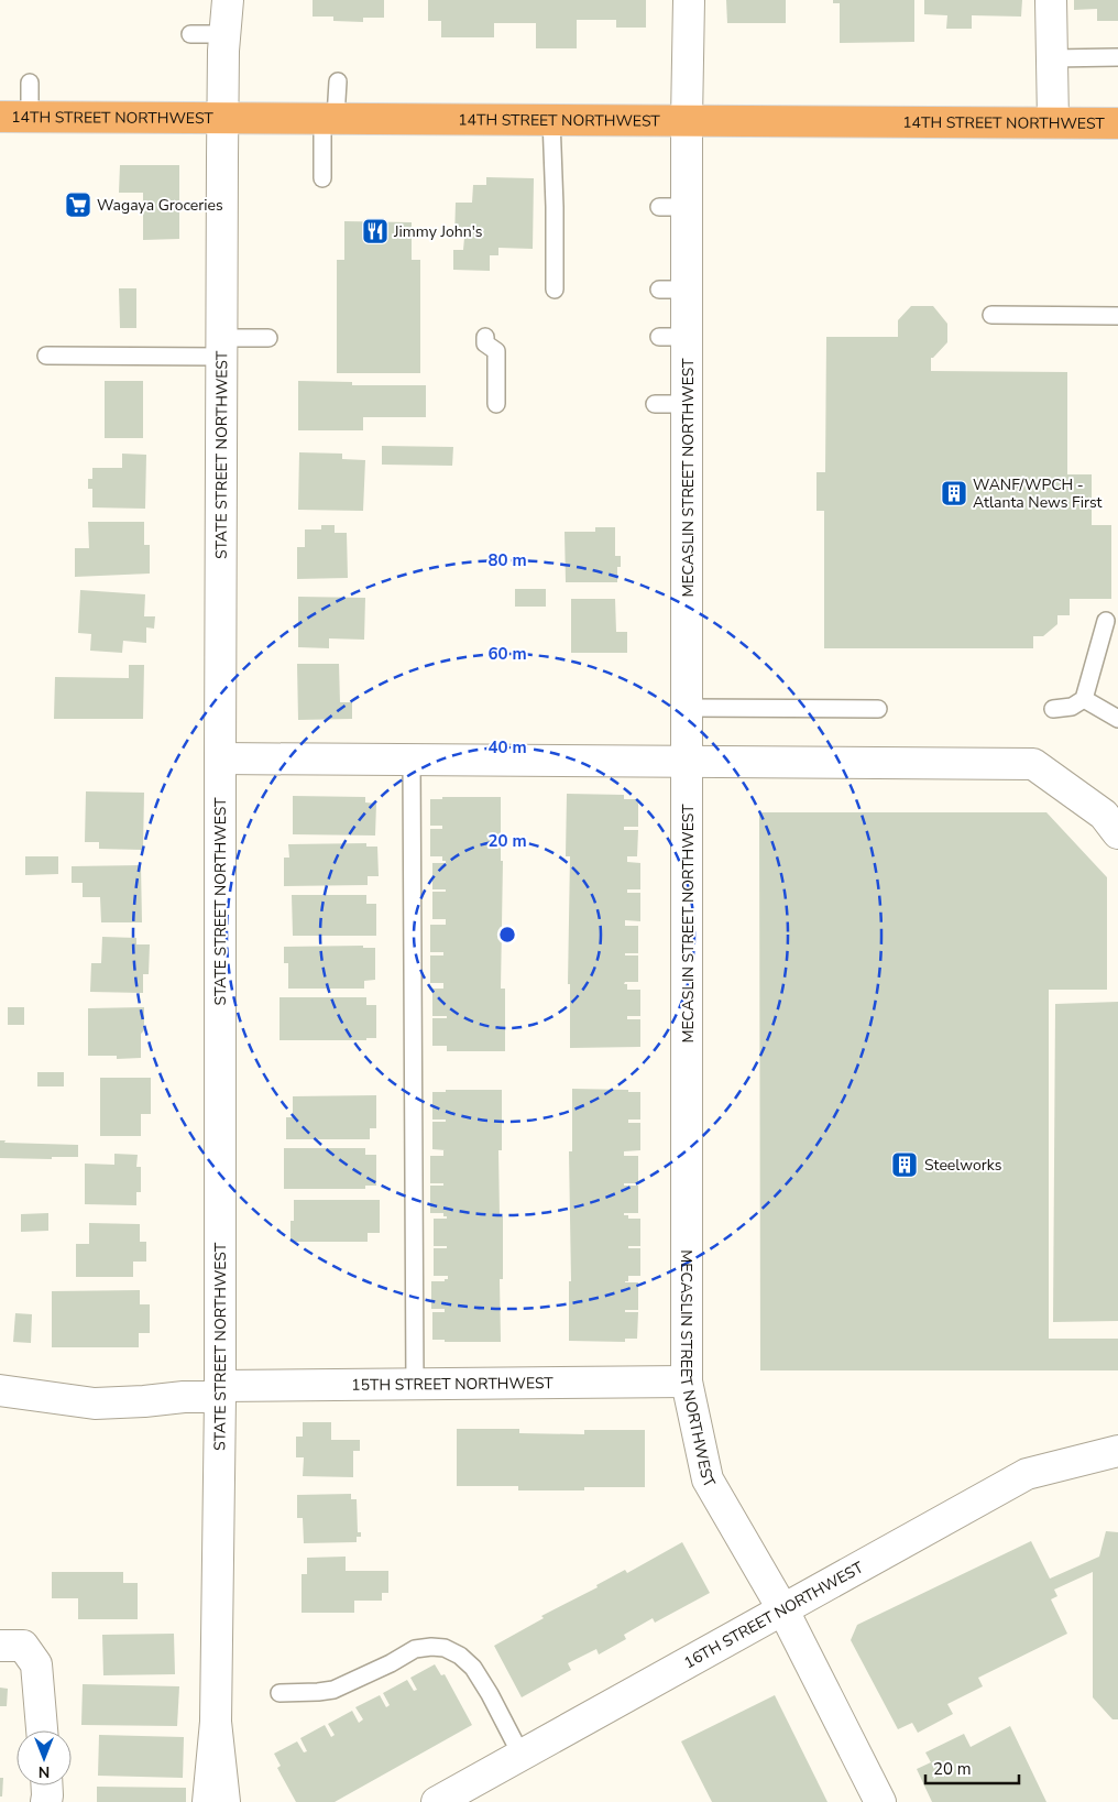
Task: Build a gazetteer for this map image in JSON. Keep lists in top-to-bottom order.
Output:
{
  "streets": {
    "main road": ["14TH STREET NORTHWEST"],
    "street": [
      "STATE STREET NORTHWEST",
      "MECASLIN STREET NORTHWEST",
      "15TH STREET NORTHWEST",
      "16TH STREET NORTHWEST"
    ]
  },
  "crossings": [
    ["14TH STREET NORTHWEST", "STATE STREET NORTHWEST"],
    ["14TH STREET NORTHWEST", "MECASLIN STREET NORTHWEST"],
    ["STATE STREET NORTHWEST", "15TH STREET NORTHWEST"],
    ["MECASLIN STREET NORTHWEST", "15TH STREET NORTHWEST"],
    ["MECASLIN STREET NORTHWEST", "16TH STREET NORTHWEST"]
  ],
  "places": {
    "supermarket": ["Wagaya Groceries"],
    "restaurant": ["Jimmy John's"],
    "building": ["WANF/WPCH - Atlanta News First", "Steelworks"]
  },
  "scale_bar": "20 m",
  "north": "bottom",
  "rings": [
    "80 m",
    "60 m",
    "40 m",
    "20 m"
  ]
}
